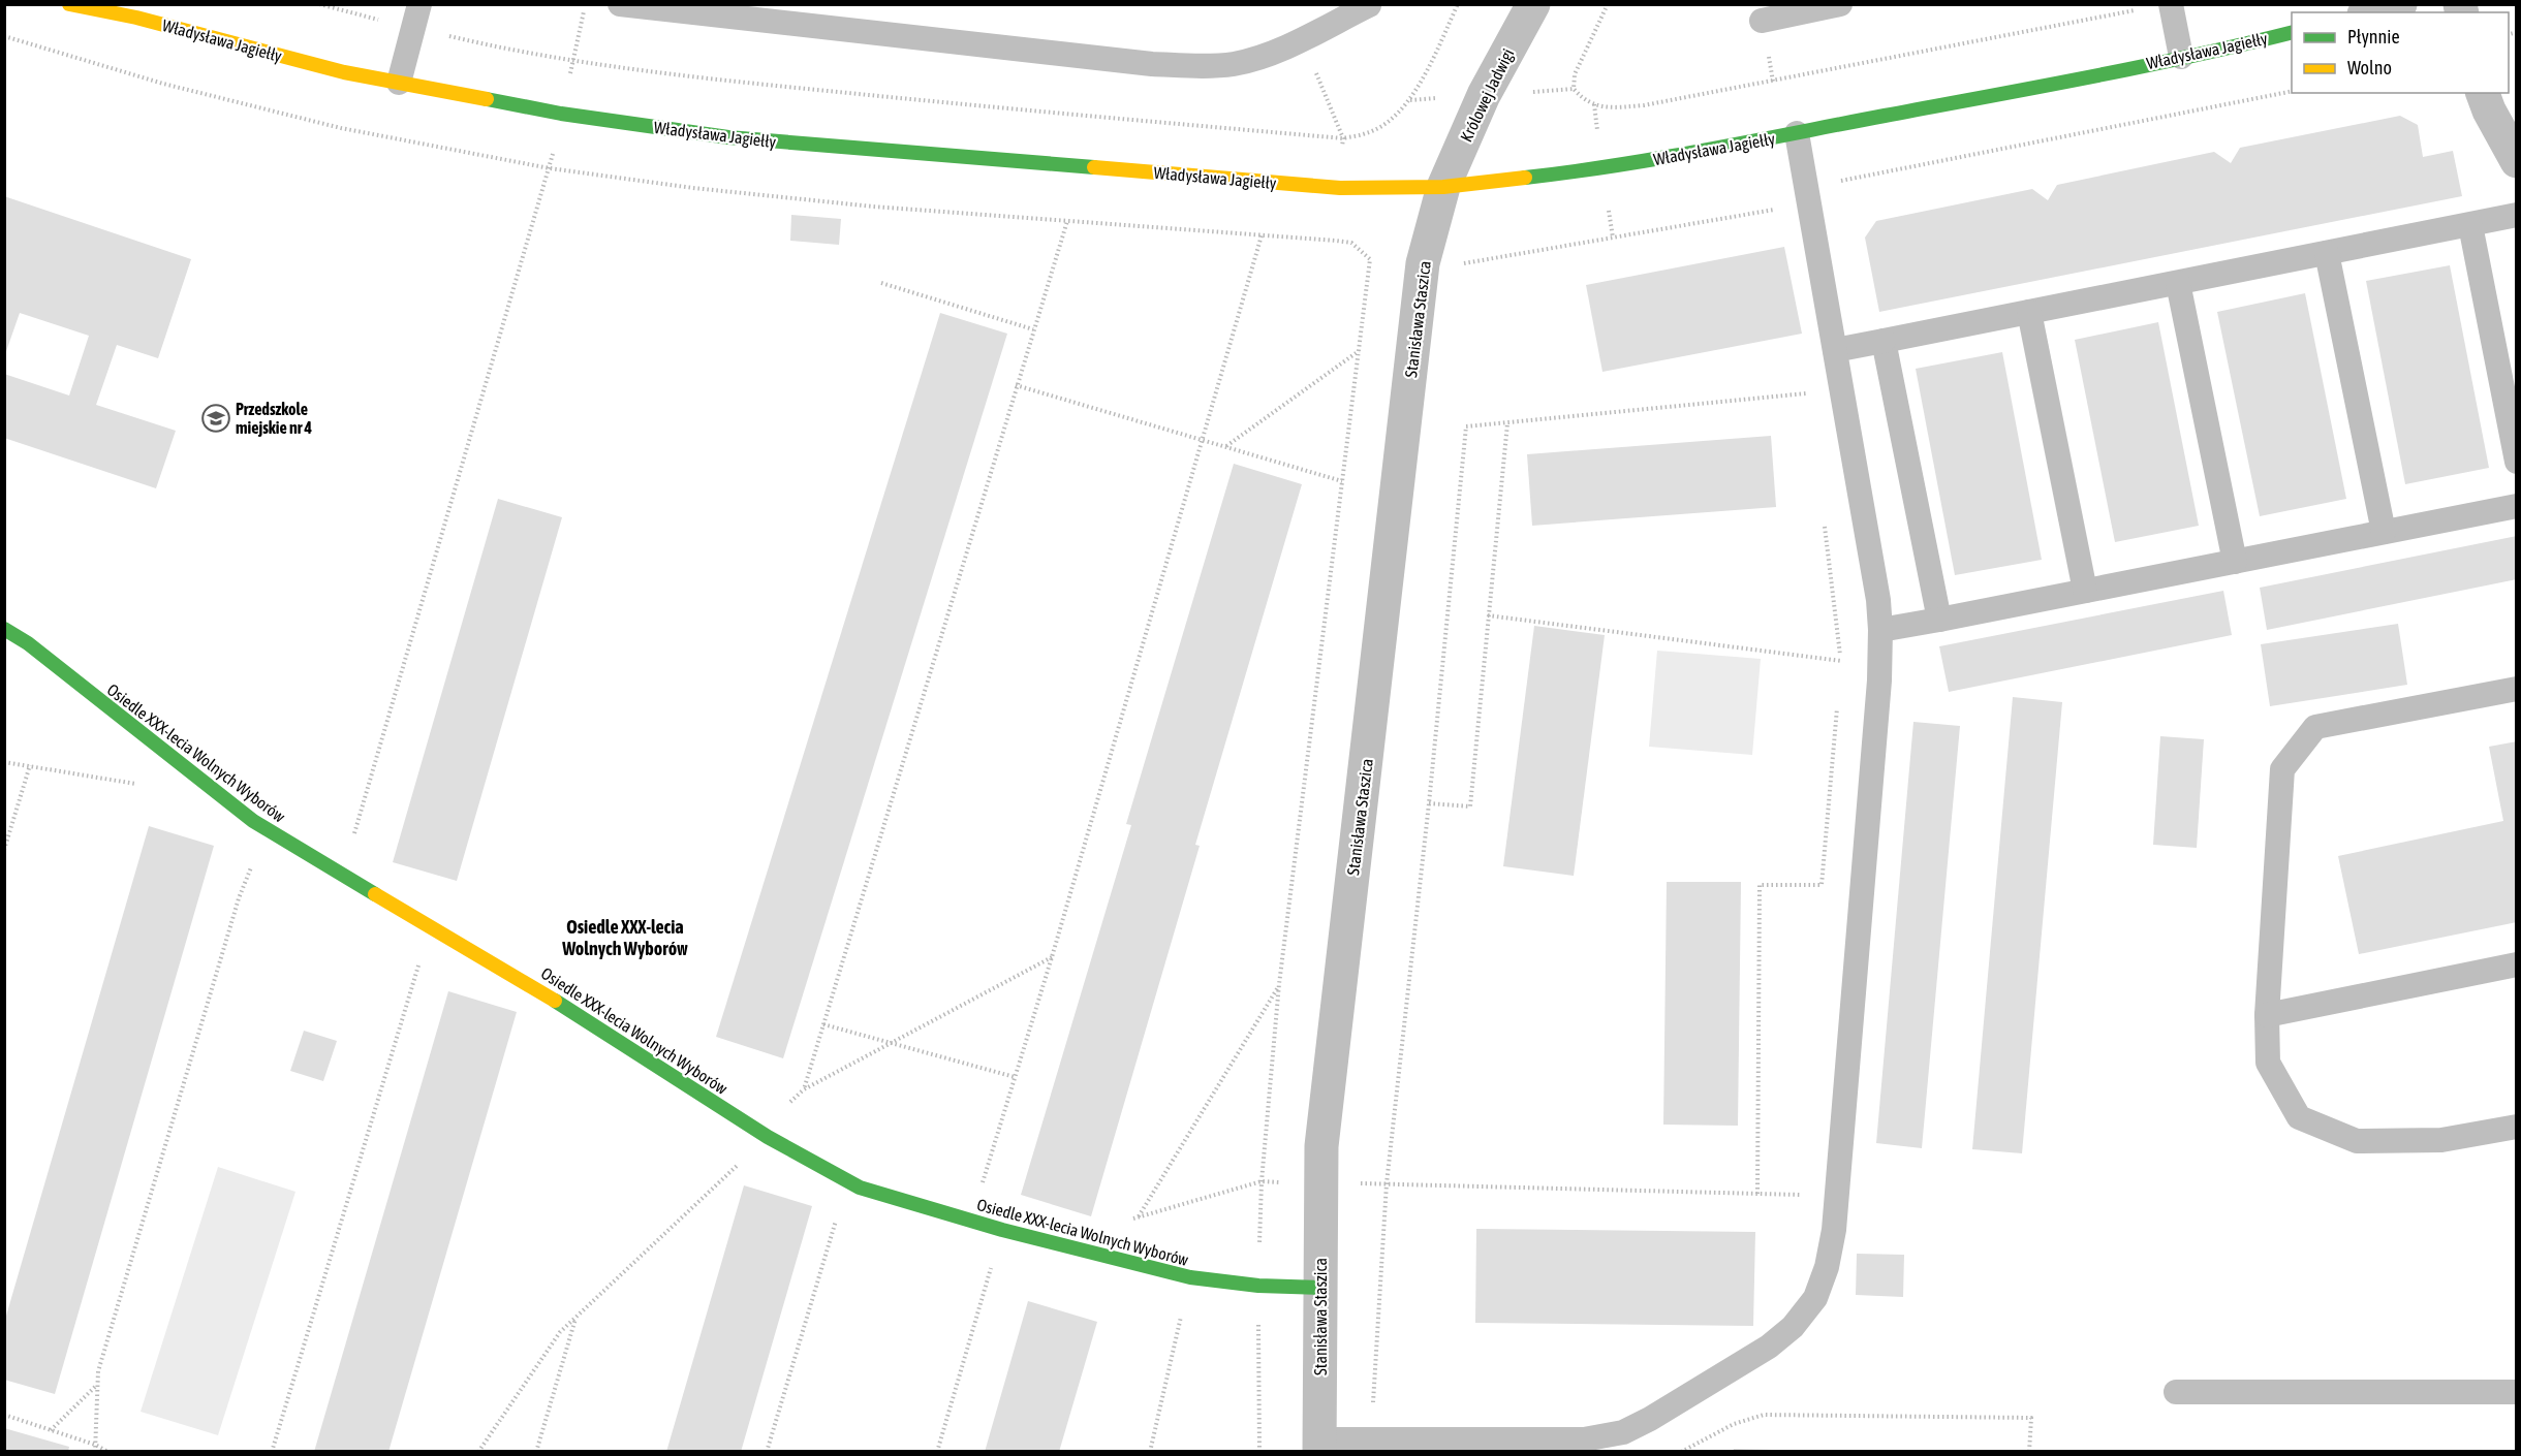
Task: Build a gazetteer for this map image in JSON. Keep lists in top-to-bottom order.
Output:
{
  "streets": {
    "street": [
      "Władysława Jagiełły",
      "Królowej Jadwigi",
      "Stanisława Staszica",
      "Osiedle XXX-lecia Wolnych Wyborów"
    ]
  },
  "crossings": [
    ["Władysława Jagiełły", "Królowej Jadwigi"],
    ["Władysława Jagiełły", "Stanisława Staszica"],
    ["Królowej Jadwigi", "Stanisława Staszica"],
    ["Stanisława Staszica", "Osiedle XXX-lecia Wolnych Wyborów"]
  ],
  "districts": ["Osiedle XXX-lecia Wolnych Wyborów"],
  "places": {
    "school or university": ["Przedszkole miejskie nr 4"]
  },
  "legend": ["Płynnie", "Wolno"]
}
